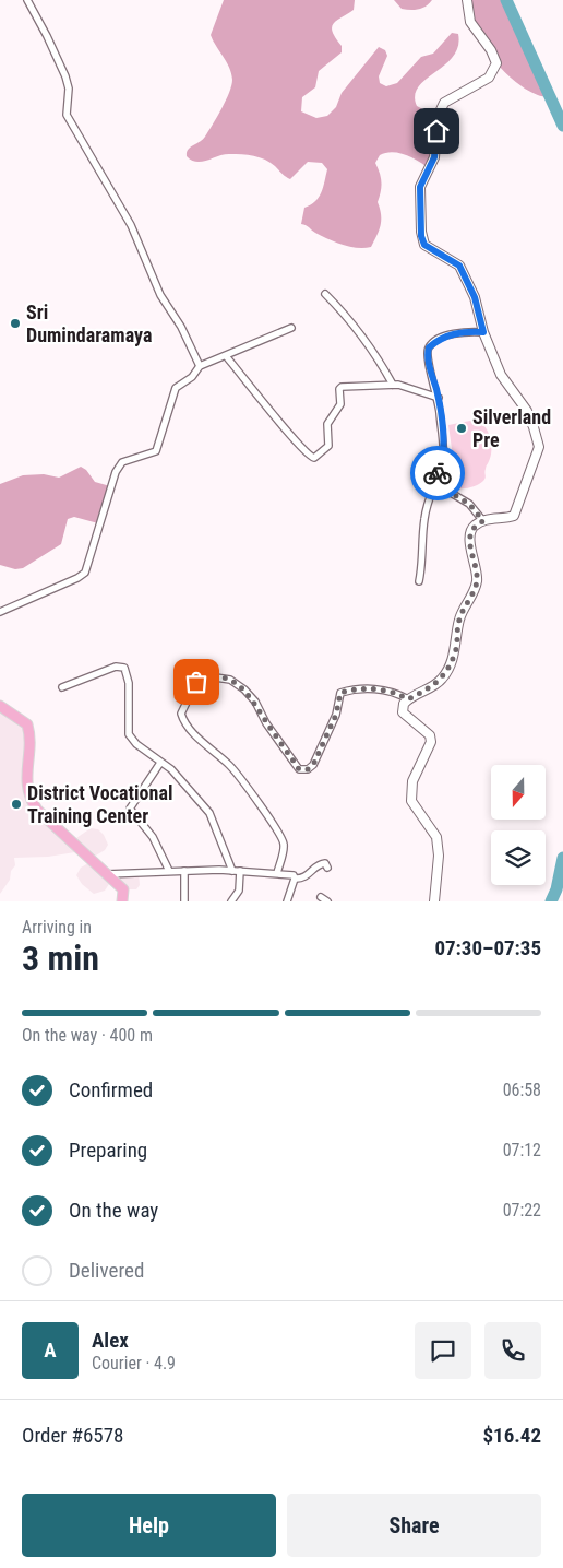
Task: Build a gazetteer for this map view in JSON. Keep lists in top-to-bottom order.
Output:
{
  "places": ["Sri Dumindaramaya", "Silverland Pre", "District Vocational Training Center"],
  "north": "bottom",
  "page": {
    "heading": ["3 min", "Arriving in", "07:30–07:35"],
    "panel": [
      "Alex",
      "Courier · 4.9",
      "Order #6578",
      "$16.42"
    ],
    "bar": "On the way · 400 m",
    "list": [
      ["Confirmed", "06:58"],
      ["Preparing", "07:12"],
      ["On the way", "07:22"],
      "Delivered"
    ],
    "round": "A",
    "buttons": ["Help", "Share"]
  }
}
